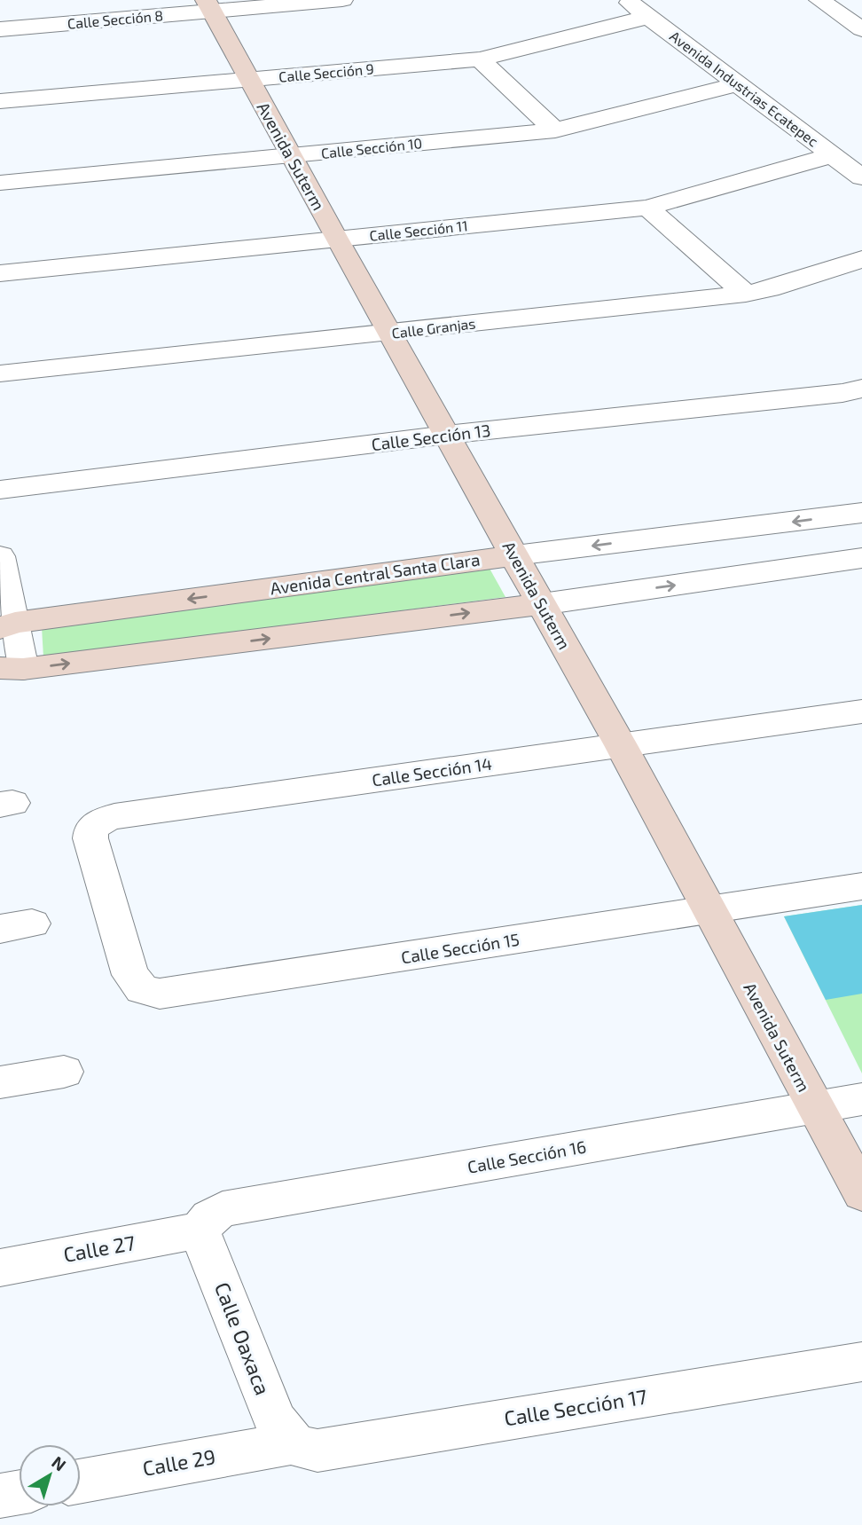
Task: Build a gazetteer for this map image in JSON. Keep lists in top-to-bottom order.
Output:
{
  "streets": {
    "street": [
      "Calle Sección 8",
      "Calle Sección 9",
      "Avenida Industrias Ecatepec",
      "Calle Sección 10",
      "Avenida Suterm",
      "Calle Sección 11",
      "Calle Granjas",
      "Calle Sección 13",
      "Avenida Central Santa Clara",
      "Calle Sección 14",
      "Calle Sección 15",
      "Calle Sección 16",
      "Calle 27",
      "Calle Oaxaca",
      "Calle Sección 17",
      "Calle 29"
    ]
  },
  "crossings": [
    ["Calle Sección 8", "Avenida Suterm"],
    ["Calle Sección 9", "Avenida Industrias Ecatepec"],
    ["Calle Sección 9", "Avenida Suterm"],
    ["Avenida Industrias Ecatepec", "Calle Sección 10"],
    ["Avenida Industrias Ecatepec", "Calle Sección 11"],
    ["Calle Sección 10", "Avenida Suterm"],
    ["Avenida Suterm", "Calle Sección 11"],
    ["Avenida Suterm", "Calle Granjas"],
    ["Avenida Suterm", "Calle Sección 13"],
    ["Avenida Suterm", "Avenida Central Santa Clara"],
    ["Avenida Suterm", "Calle Sección 14"],
    ["Avenida Suterm", "Calle Sección 15"],
    ["Avenida Suterm", "Calle Sección 16"],
    ["Calle Sección 14", "Calle Sección 15"],
    ["Calle Sección 16", "Calle 27"],
    ["Calle Sección 16", "Calle Oaxaca"],
    ["Calle 27", "Calle Oaxaca"],
    ["Calle Oaxaca", "Calle Sección 17"],
    ["Calle Oaxaca", "Calle 29"],
    ["Calle Sección 17", "Calle 29"]
  ],
  "north": "top right"
}
